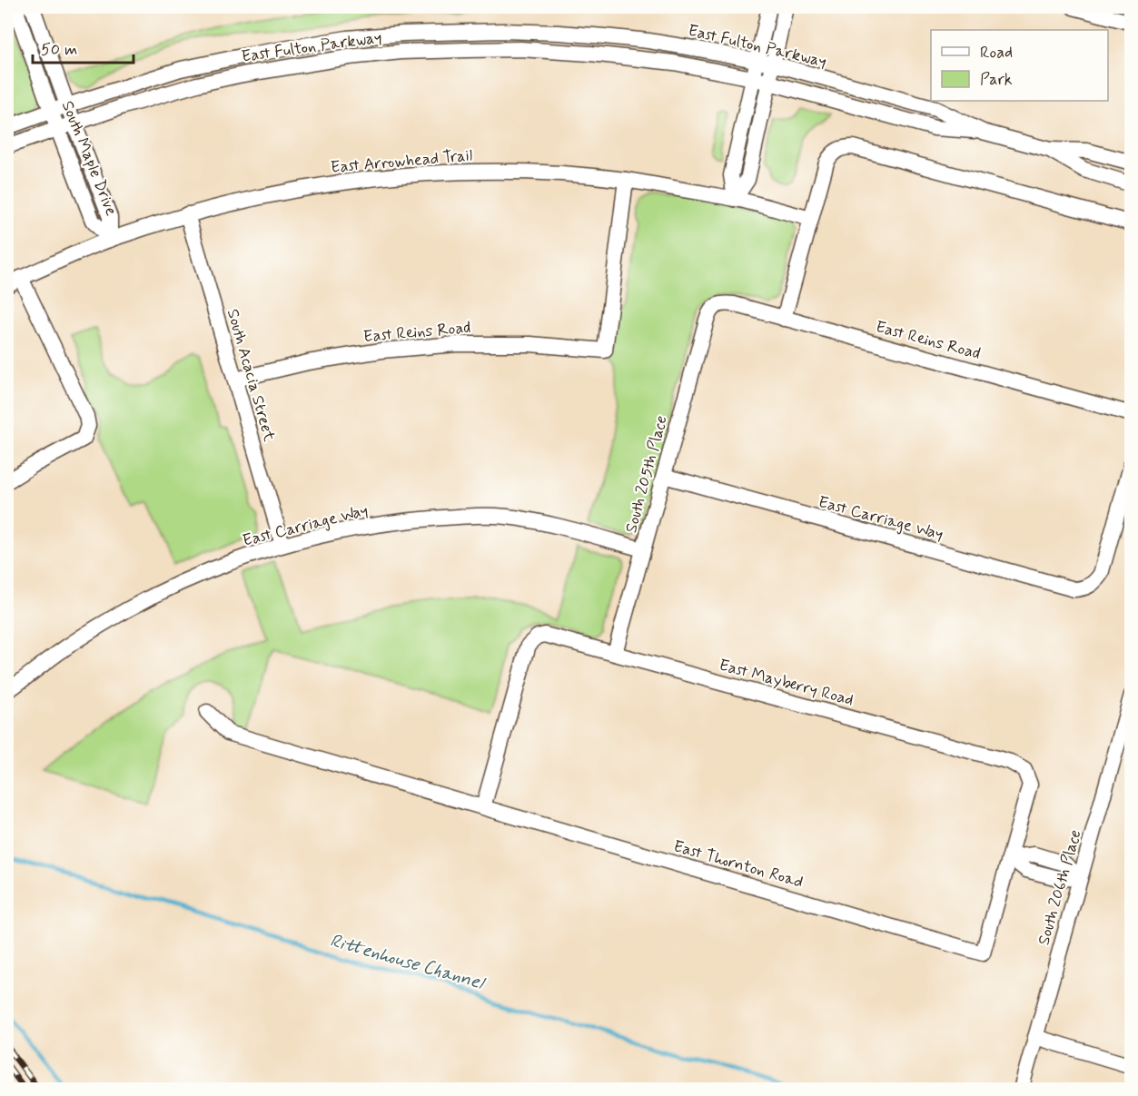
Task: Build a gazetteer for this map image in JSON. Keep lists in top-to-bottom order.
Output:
{
  "streets": {
    "street": [
      "East Fulton Parkway",
      "South Maple Drive",
      "East Arrowhead Trail",
      "East Reins Road",
      "South Acacia Street",
      "South 205th Place",
      "East Carriage Way",
      "East Mayberry Road",
      "East Thornton Road",
      "South 206th Place"
    ]
  },
  "crossings": [
    ["East Fulton Parkway", "South Maple Drive"],
    ["South Maple Drive", "East Arrowhead Trail"],
    ["East Arrowhead Trail", "East Reins Road"],
    ["East Arrowhead Trail", "South Acacia Street"],
    ["East Reins Road", "South Acacia Street"],
    ["East Reins Road", "South 205th Place"],
    ["South Acacia Street", "East Carriage Way"],
    ["South 205th Place", "East Carriage Way"],
    ["South 205th Place", "East Mayberry Road"],
    ["East Mayberry Road", "East Thornton Road"]
  ],
  "water": ["Rittenhouse Channel"],
  "legend": ["Road", "Park"],
  "scale_bar": "50 m"
}
